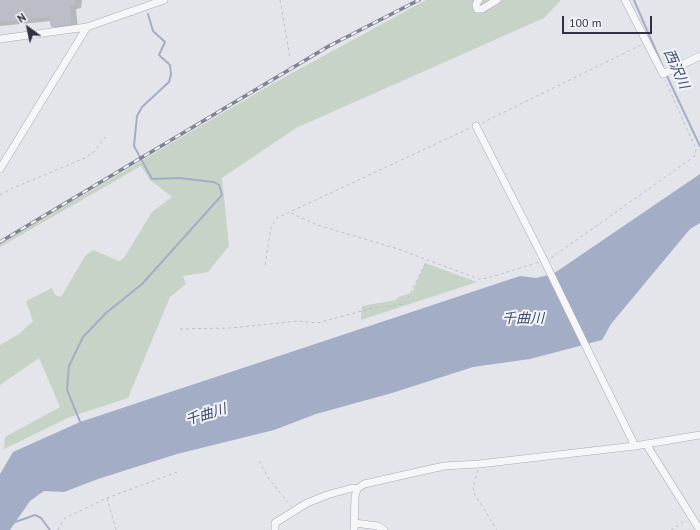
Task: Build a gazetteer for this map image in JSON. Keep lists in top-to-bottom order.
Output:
{
  "water": ["西沢川", "千曲川"],
  "scale_bar": "100 m",
  "north": "top left"
}
